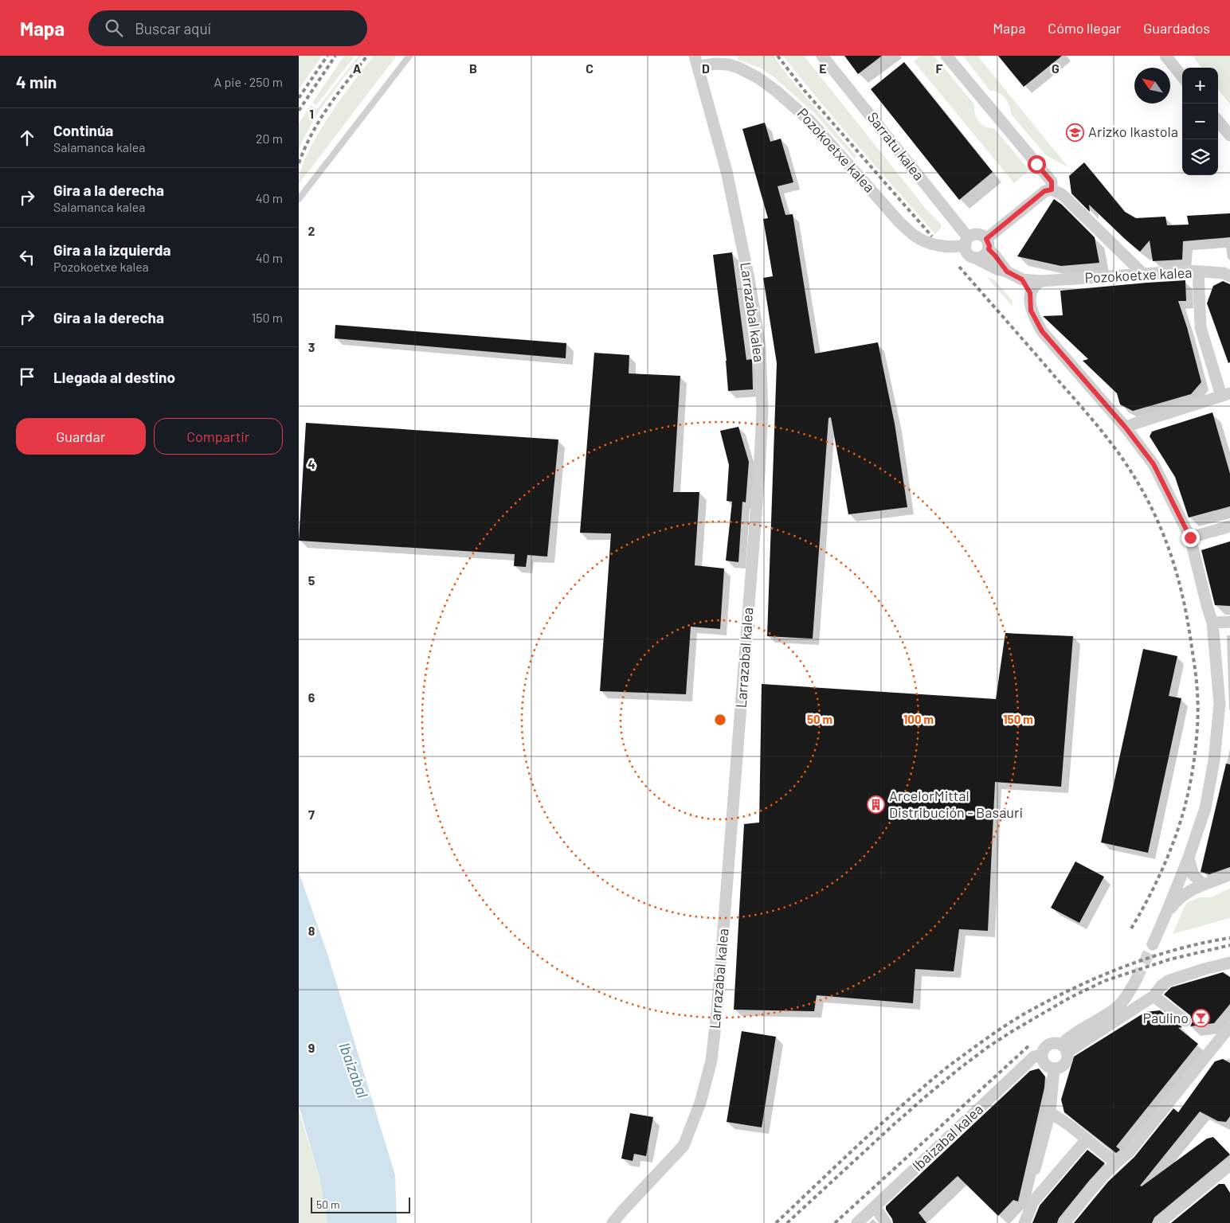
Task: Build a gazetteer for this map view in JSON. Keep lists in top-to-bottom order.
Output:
{
  "streets": {
    "street": [
      "Sarratu kalea",
      "Pozokoetxe kalea",
      "Larrazabal kalea",
      "Ibaizabal kalea"
    ]
  },
  "crossings": [
    ["Sarratu kalea", "Pozokoetxe kalea"],
    ["Pozokoetxe kalea", "Larrazabal kalea"]
  ],
  "water": ["Ibaizabal"],
  "places": {
    "school or university": ["Arizko Ikastola"],
    "building": ["ArcelorMittal Distribución - Basauri"],
    "bar": ["Paulino"]
  },
  "scale_bar": "50 m",
  "north": "top left",
  "page": {
    "header": "Mapa",
    "search": "Buscar aquí",
    "nav": ["Mapa", "Cómo llegar", "Guardados"],
    "heading": ["4 min", "A pie · 250 m"],
    "map_buttons": ["+", "−"],
    "list": [
      ["Continúa", "Salamanca kalea", "20 m"],
      ["Gira a la derecha", "Salamanca kalea", "40 m"],
      ["Gira a la izquierda", "Pozokoetxe kalea", "40 m"],
      ["Gira a la derecha", "150 m"],
      "Llegada al destino"
    ],
    "buttons": ["Guardar", "Compartir"],
    "scale": "50 m"
  },
  "grid": {
    "columns": [
      "A",
      "B",
      "C",
      "D",
      "E",
      "F",
      "G"
    ],
    "rows": [
      "1",
      "2",
      "3",
      "4",
      "5",
      "6",
      "7",
      "8",
      "9"
    ]
  },
  "rings": ["50 m", "100 m", "150 m"]
}
